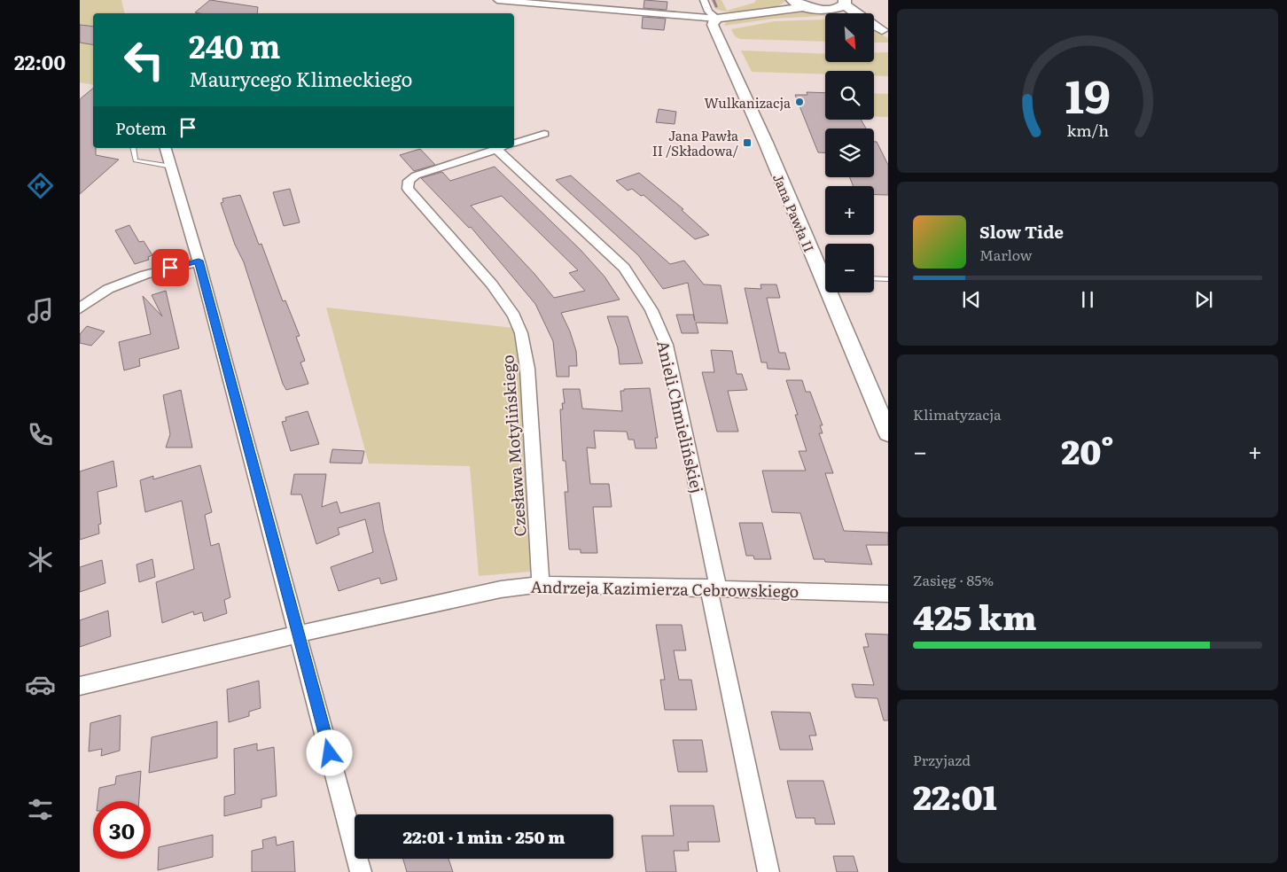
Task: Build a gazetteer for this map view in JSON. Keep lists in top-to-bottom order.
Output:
{
  "streets": {
    "street": [
      "Jana Pawła II",
      "Anieli Chmielińskiej",
      "Czesława Motylińskiego",
      "Andrzeja Kazimierza Cebrowskiego"
    ]
  },
  "crossings": [
    ["Anieli Chmielińskiej", "Andrzeja Kazimierza Cebrowskiego"],
    ["Czesława Motylińskiego", "Andrzeja Kazimierza Cebrowskiego"]
  ],
  "places": {
    "other": ["Wulkanizacja"],
    "transit": ["Jana Pawła II /Składowa/"]
  },
  "north": "bottom right",
  "page": {
    "tabs": "22:00",
    "map_buttons": ["+", "−"],
    "turn": ["240 m", "Maurycego Klimeckiego"],
    "then": "Potem",
    "song": ["Slow Tide", "Marlow"],
    "tile": [
      "Klimatyzacja",
      ["Zasięg · 85%", "425 km"],
      ["Przyjazd", "22:01"]
    ],
    "heat": ["−", "20°", "+"],
    "limit": "30",
    "trip": "22:01 · 1 min · 250 m",
    "gauge": ["19", "km/h"]
  }
}
